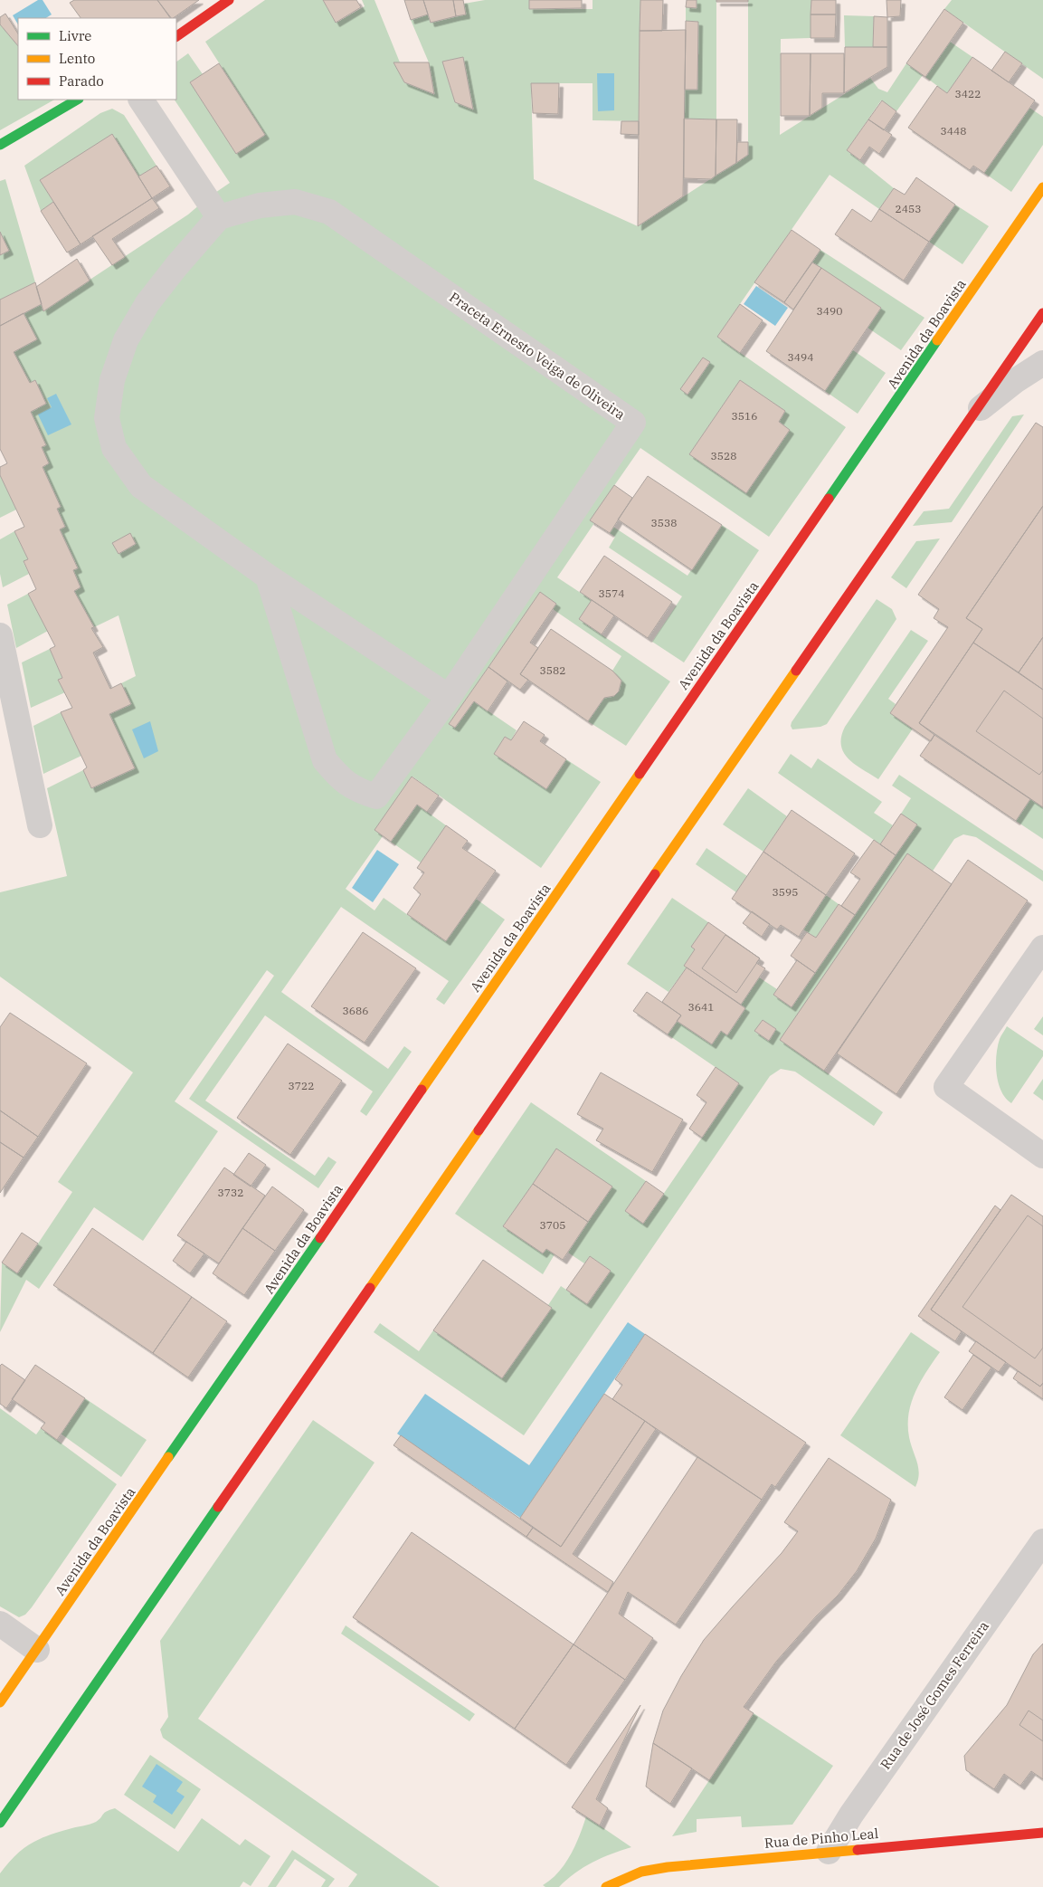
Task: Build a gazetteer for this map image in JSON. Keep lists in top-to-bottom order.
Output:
{
  "streets": {
    "main road": ["Avenida da Boavista", "Rua de Pinho Leal"],
    "street": ["Praceta Ernesto Veiga de Oliveira", "Rua de José Gomes Ferreira"]
  },
  "crossings": [
    ["Rua de José Gomes Ferreira", "Rua de Pinho Leal"]
  ],
  "house_numbers": [
    "3422",
    "3448",
    "2453",
    "3490",
    "3494",
    "3516",
    "3528",
    "3538",
    "3574",
    "3582",
    "3595",
    "3641",
    "3686",
    "3722",
    "3732",
    "3705"
  ],
  "legend": ["Livre", "Lento", "Parado"]
}
